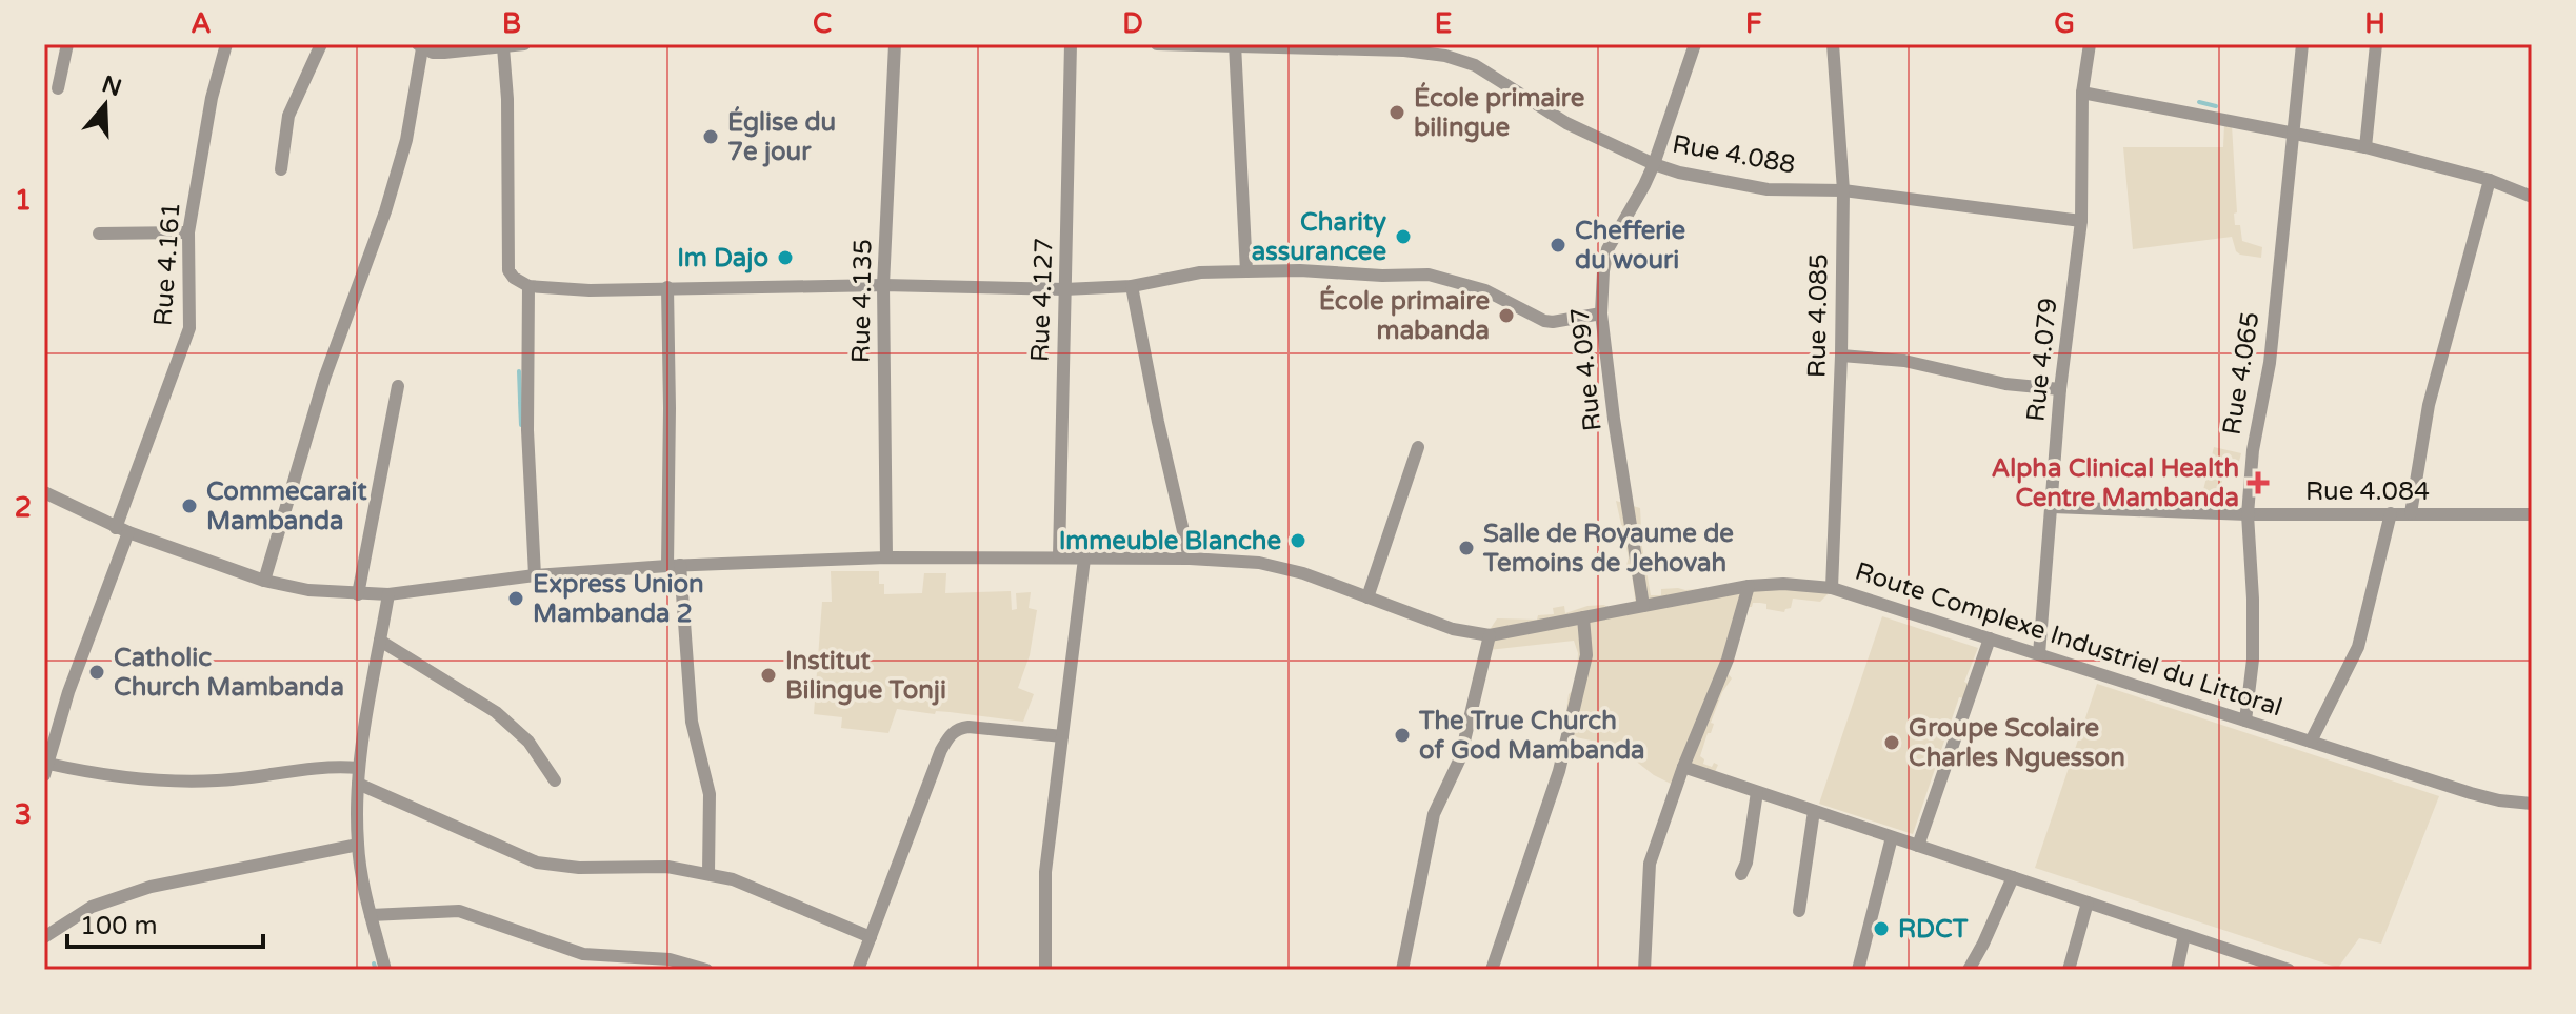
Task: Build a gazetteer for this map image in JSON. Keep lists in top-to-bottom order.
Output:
{
  "streets": {
    "street": [
      "Rue 4.088",
      "Rue 4.161",
      "Rue 4.127",
      "Rue 4.135",
      "Rue 4.085",
      "Rue 4.079",
      "Rue 4.097",
      "Rue 4.065",
      "Rue 4.084",
      "Route Complexe Industriel du Littoral"
    ]
  },
  "crossings": [
    ["Rue 4.088", "Rue 4.085"],
    ["Rue 4.088", "Rue 4.079"],
    ["Rue 4.088", "Rue 4.097"],
    ["Rue 4.085", "Route Complexe Industriel du Littoral"],
    ["Rue 4.079", "Rue 4.084"],
    ["Rue 4.079", "Route Complexe Industriel du Littoral"],
    ["Rue 4.097", "Route Complexe Industriel du Littoral"],
    ["Rue 4.065", "Rue 4.084"],
    ["Rue 4.065", "Route Complexe Industriel du Littoral"]
  ],
  "places": {
    "other": [
      "École primaire bilingue",
      "Église du 7e jour",
      "Charity assurancee",
      "Chefferie du wouri",
      "Im Dajo",
      "École primaire mabanda",
      "Commecarait Mambanda",
      "Immeuble Blanche",
      "Salle de Royaume de Temoins de Jehovah",
      "Express Union Mambanda 2",
      "Catholic Church Mambanda",
      "Institut Bilingue Tonji",
      "The True Church of God Mambanda",
      "Groupe Scolaire Charles Nguesson",
      "RDCT"
    ],
    "health": ["Alpha Clinical Health Centre Mambanda"]
  },
  "scale_bar": "100 m",
  "north": "top",
  "grid": {
    "columns": [
      "A",
      "B",
      "C",
      "D",
      "E",
      "F",
      "G",
      "H"
    ],
    "rows": ["1", "2", "3"]
  }
}
